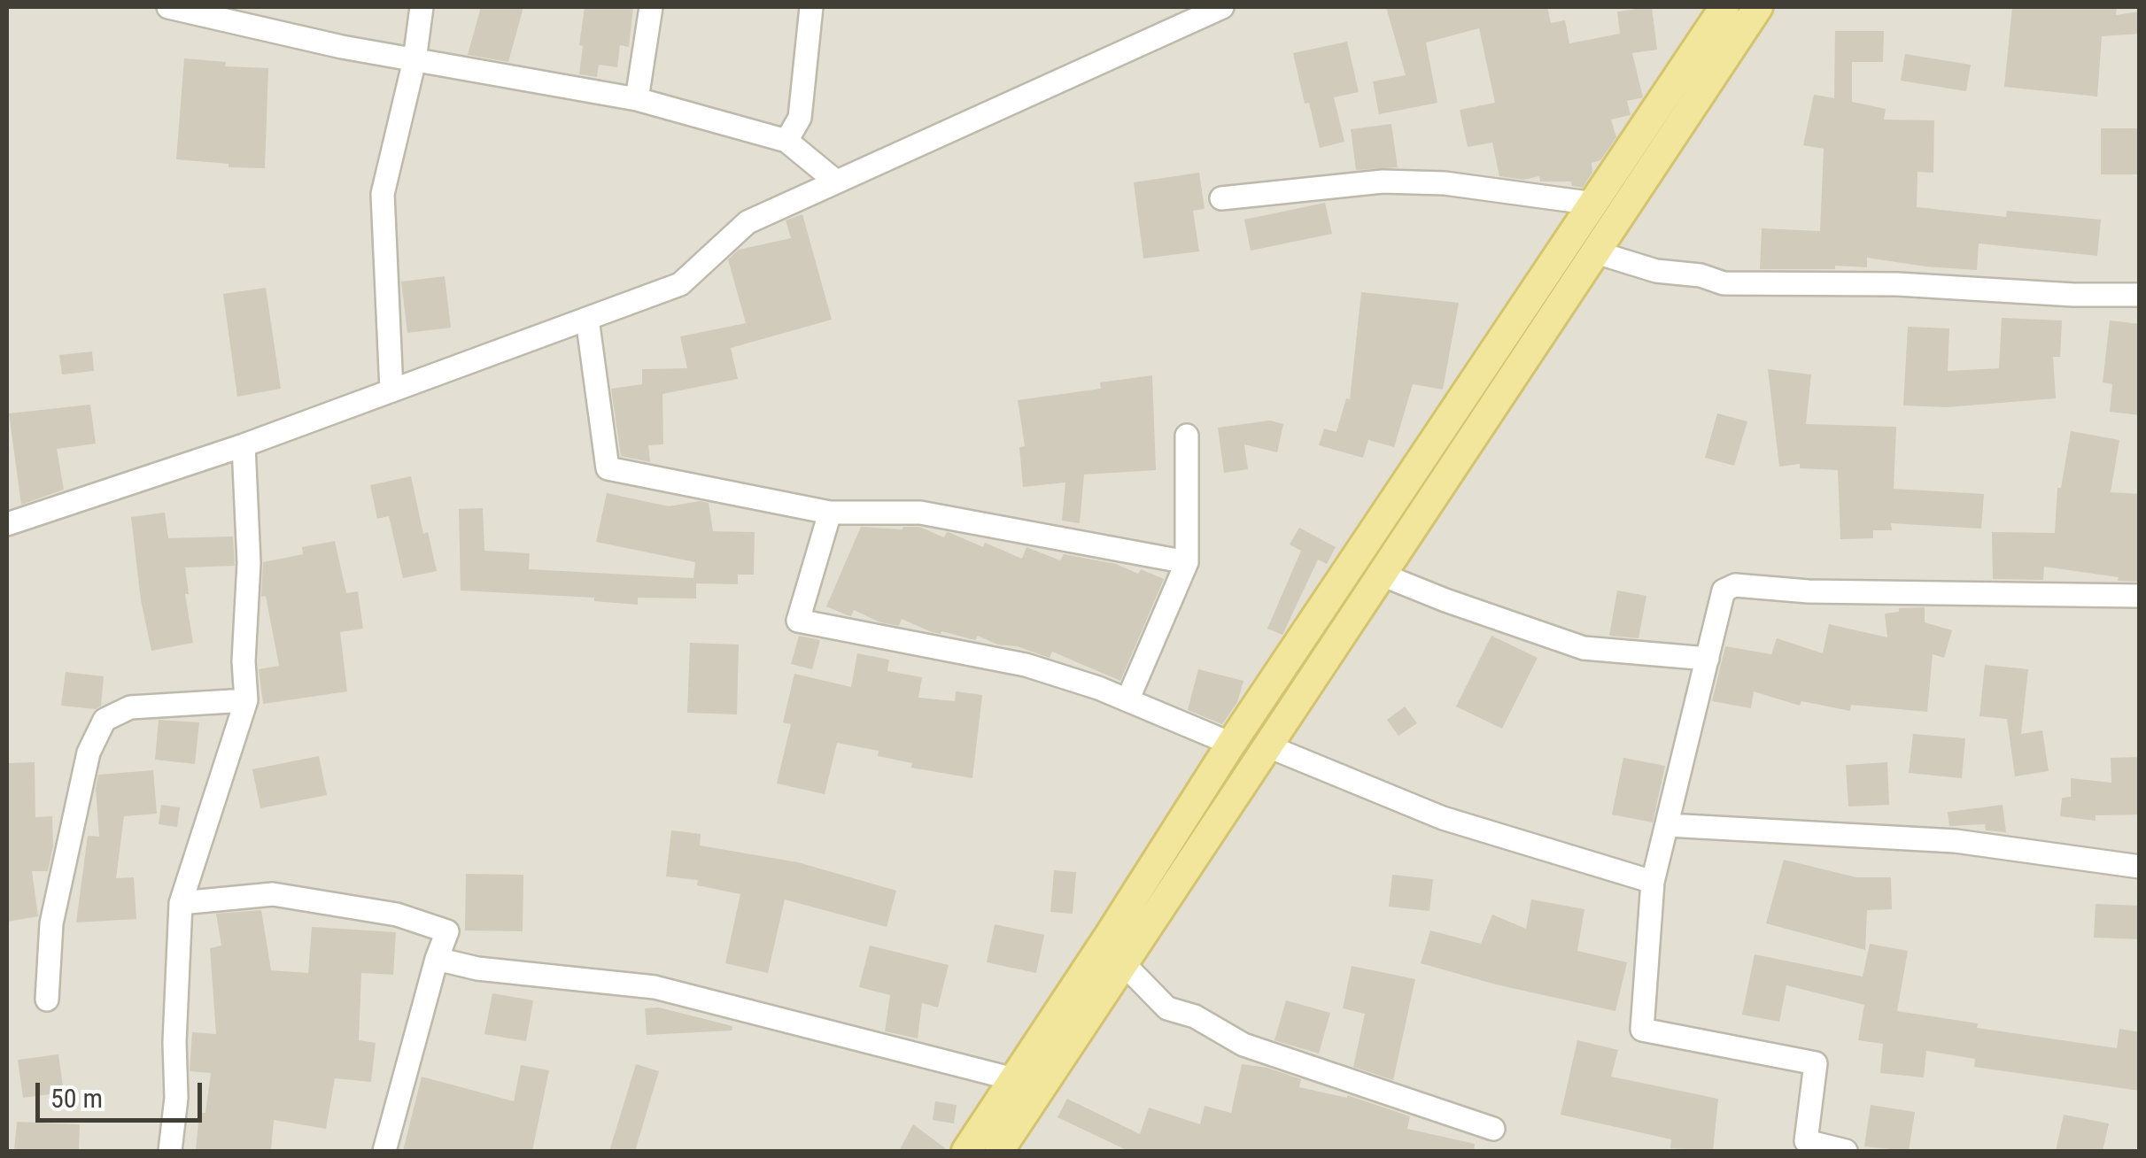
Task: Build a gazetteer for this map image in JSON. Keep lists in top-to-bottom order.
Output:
{
  "scale_bar": "50 m"
}
